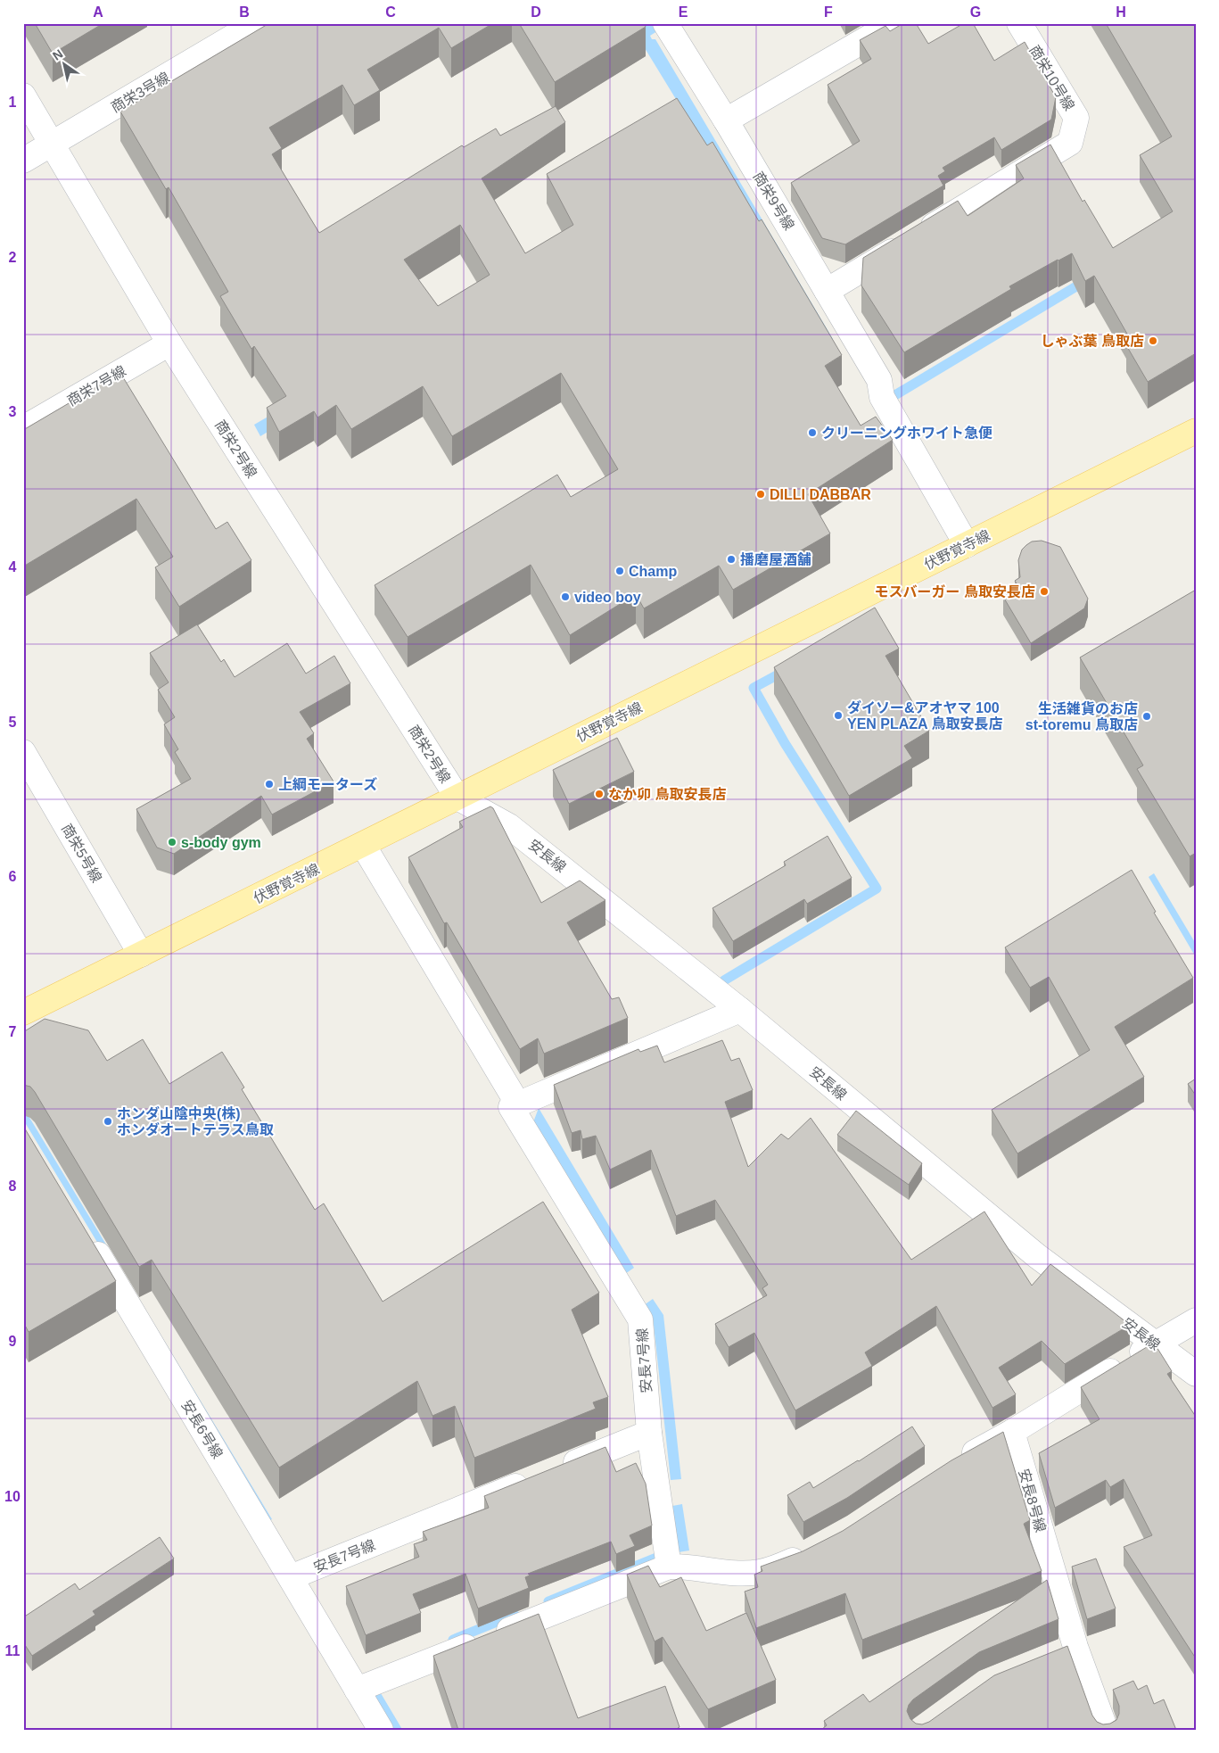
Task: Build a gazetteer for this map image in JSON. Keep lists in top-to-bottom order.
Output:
{
  "streets": {
    "main road": ["伏野覚寺線"],
    "street": [
      "商栄10号線",
      "商栄3号線",
      "商栄9号線",
      "商栄7号線",
      "商栄2号線",
      "商栄5号線",
      "安長線",
      "安長7号線",
      "安長6号線",
      "安長8号線"
    ]
  },
  "crossings": [
    ["商栄10号線", "商栄9号線"],
    ["商栄3号線", "商栄2号線"],
    ["商栄9号線", "伏野覚寺線"],
    ["商栄7号線", "商栄2号線"],
    ["商栄2号線", "伏野覚寺線"],
    ["商栄2号線", "安長線"],
    ["伏野覚寺線", "商栄5号線"],
    ["伏野覚寺線", "安長線"],
    ["安長7号線", "安長6号線"]
  ],
  "places": [
    "しゃぶ葉 鳥取店",
    "クリーニングホワイト急便",
    "DILLI DABBAR",
    "播磨屋酒舗",
    "Champ",
    "モスバーガー 鳥取安長店",
    "video boy",
    "ダイソー&アオヤマ 100 YEN PLAZA 鳥取安長店",
    "生活雑貨のお店 st-toremu 鳥取店",
    "上綱モーターズ",
    "なか卯 鳥取安長店",
    "s-body gym",
    "ホンダ山陰中央(株) ホンダオートテラス鳥取"
  ],
  "north": "top left",
  "grid": {
    "columns": [
      "A",
      "B",
      "C",
      "D",
      "E",
      "F",
      "G",
      "H"
    ],
    "rows": [
      "1",
      "2",
      "3",
      "4",
      "5",
      "6",
      "7",
      "8",
      "9",
      "10",
      "11"
    ]
  }
}
